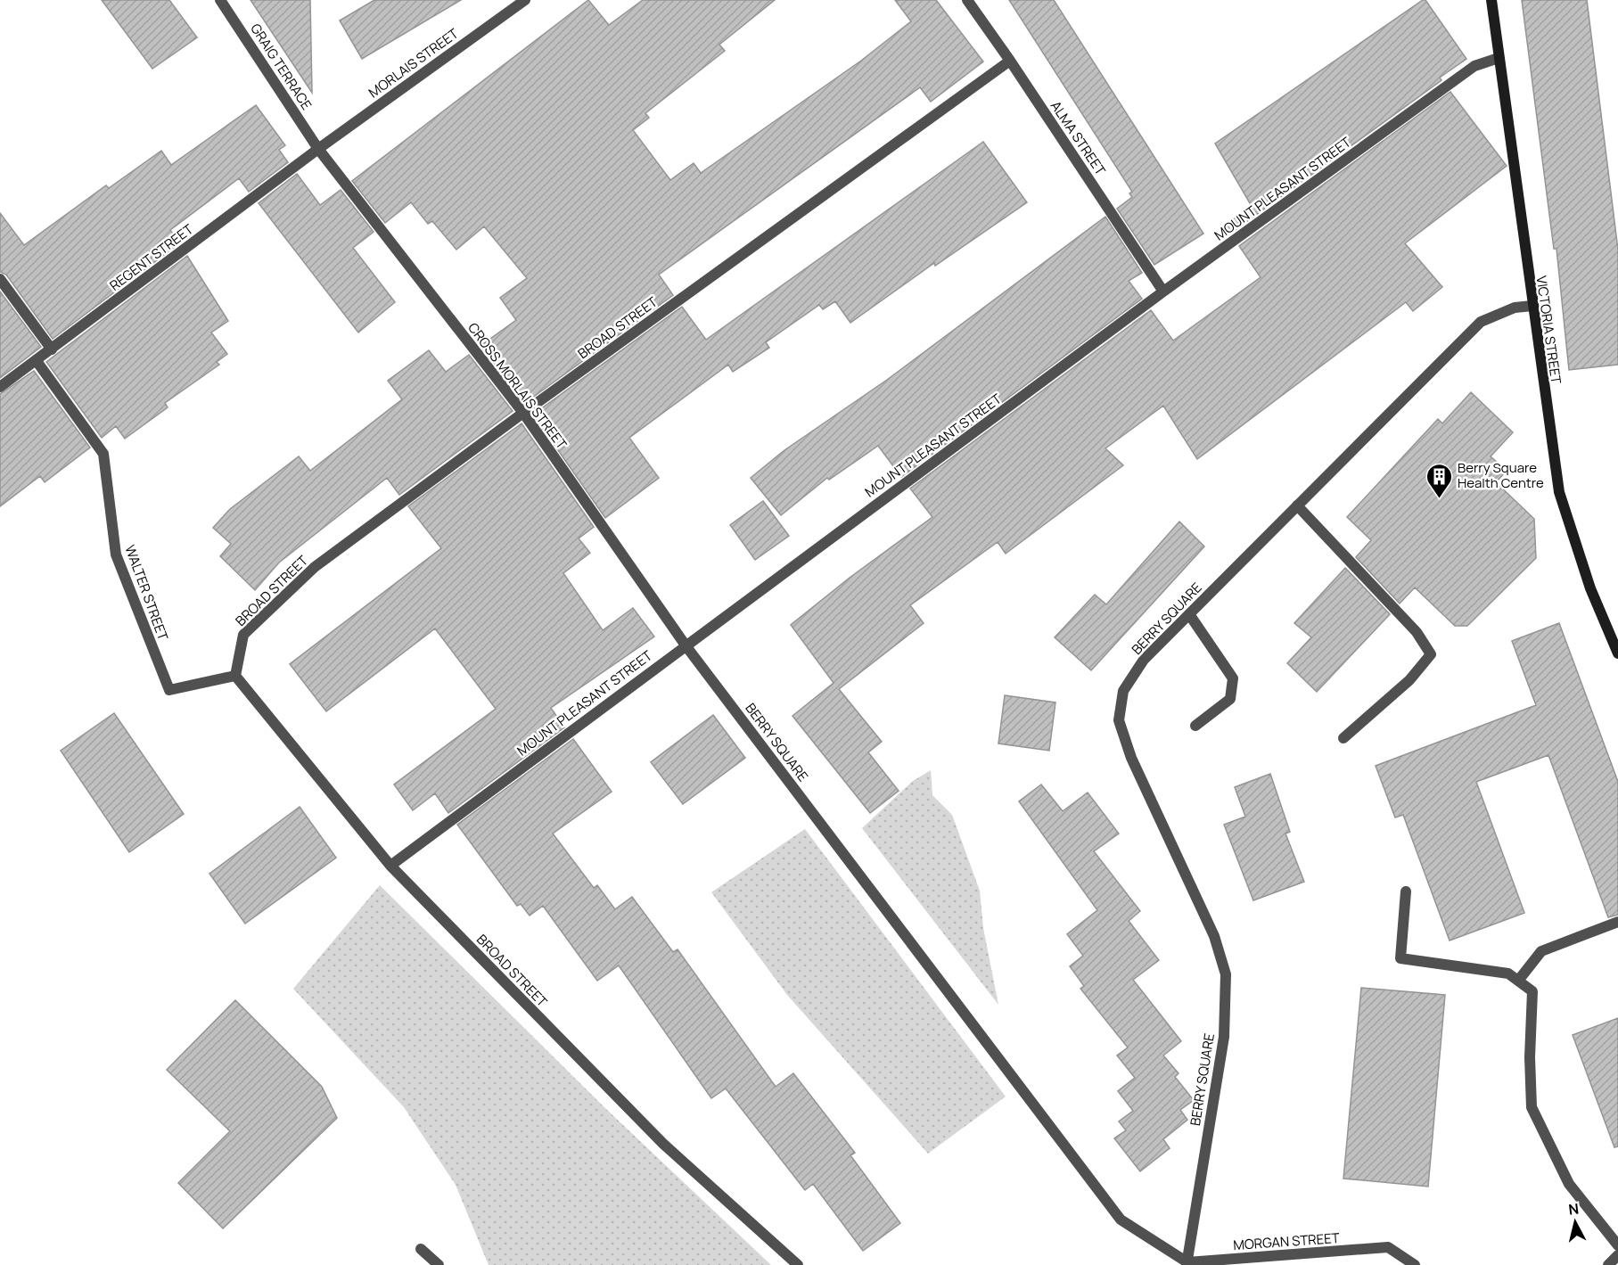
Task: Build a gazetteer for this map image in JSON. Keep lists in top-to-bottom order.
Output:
{
  "streets": {
    "street": [
      "MORLAIS STREET",
      "GRAIG TERRACE",
      "ALMA STREET",
      "MOUNT PLEASANT STREET",
      "REGENT STREET",
      "BROAD STREET",
      "VICTORIA STREET",
      "CROSS MORLAIS STREET",
      "WALTER STREET",
      "BERRY SQUARE",
      "MORGAN STREET"
    ]
  },
  "crossings": [
    ["MORLAIS STREET", "GRAIG TERRACE"],
    ["MORLAIS STREET", "REGENT STREET"],
    ["MORLAIS STREET", "CROSS MORLAIS STREET"],
    ["GRAIG TERRACE", "REGENT STREET"],
    ["GRAIG TERRACE", "CROSS MORLAIS STREET"],
    ["ALMA STREET", "MOUNT PLEASANT STREET"],
    ["ALMA STREET", "BROAD STREET"],
    ["MOUNT PLEASANT STREET", "BROAD STREET"],
    ["MOUNT PLEASANT STREET", "VICTORIA STREET"],
    ["MOUNT PLEASANT STREET", "CROSS MORLAIS STREET"],
    ["MOUNT PLEASANT STREET", "BERRY SQUARE"],
    ["REGENT STREET", "CROSS MORLAIS STREET"],
    ["REGENT STREET", "WALTER STREET"],
    ["BROAD STREET", "CROSS MORLAIS STREET"],
    ["BROAD STREET", "WALTER STREET"],
    ["VICTORIA STREET", "BERRY SQUARE"],
    ["CROSS MORLAIS STREET", "BERRY SQUARE"],
    ["BERRY SQUARE", "MORGAN STREET"]
  ],
  "places": {
    "building": ["Berry Square Health Centre"]
  },
  "north": "top"
}
